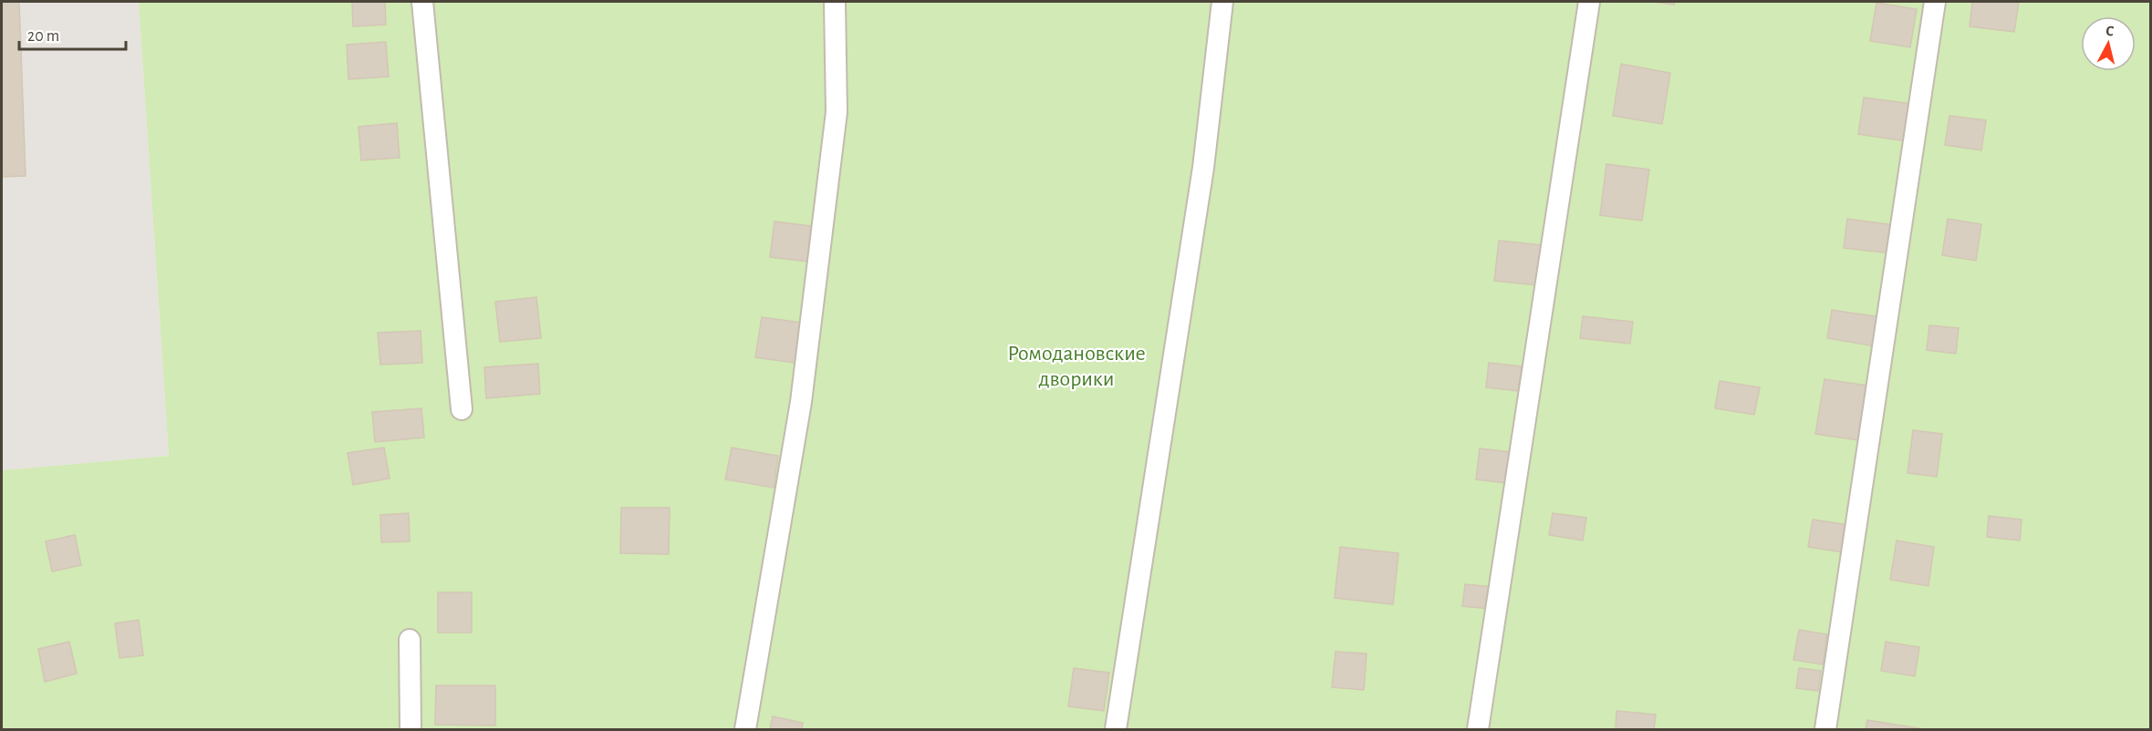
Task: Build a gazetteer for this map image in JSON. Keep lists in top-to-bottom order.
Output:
{
  "parks": ["Ромодановские дворики"],
  "scale_bar": "20 m",
  "north": "top"
}
